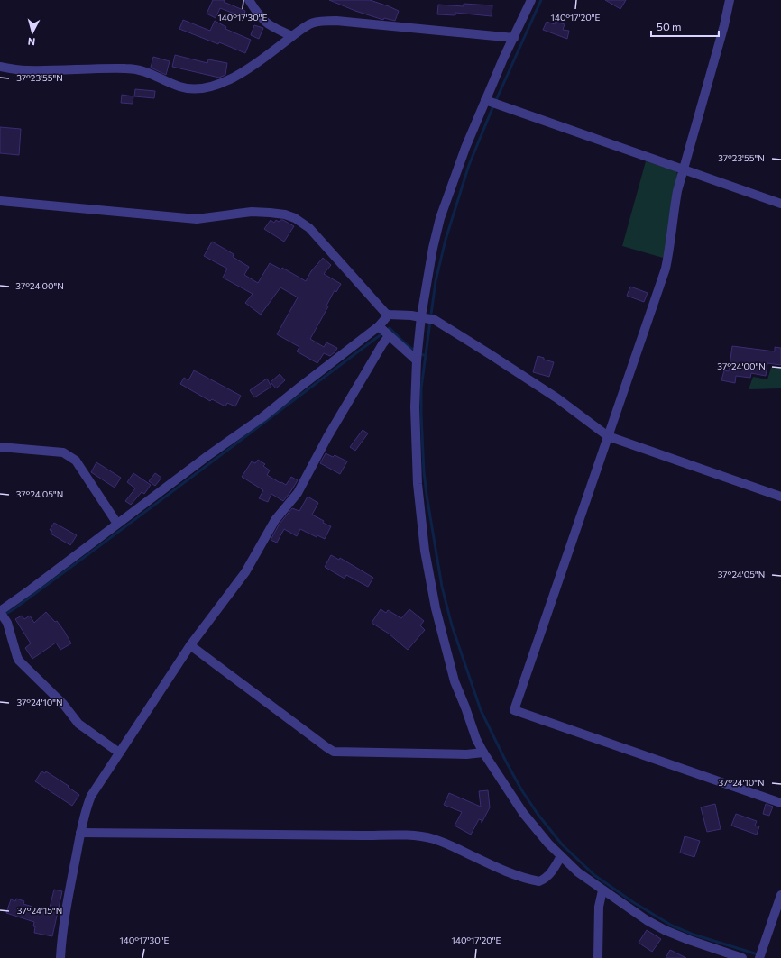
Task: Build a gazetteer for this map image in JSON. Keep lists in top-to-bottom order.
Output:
{
  "scale_bar": "50 m",
  "north": "bottom",
  "coordinates": [
    "140°17'30\"E",
    "140°17'20\"E",
    "37°23'55\"N",
    "37°24'00\"N",
    "37°24'05\"N",
    "37°24'10\"N",
    "37°24'15\"N"
  ]
}
